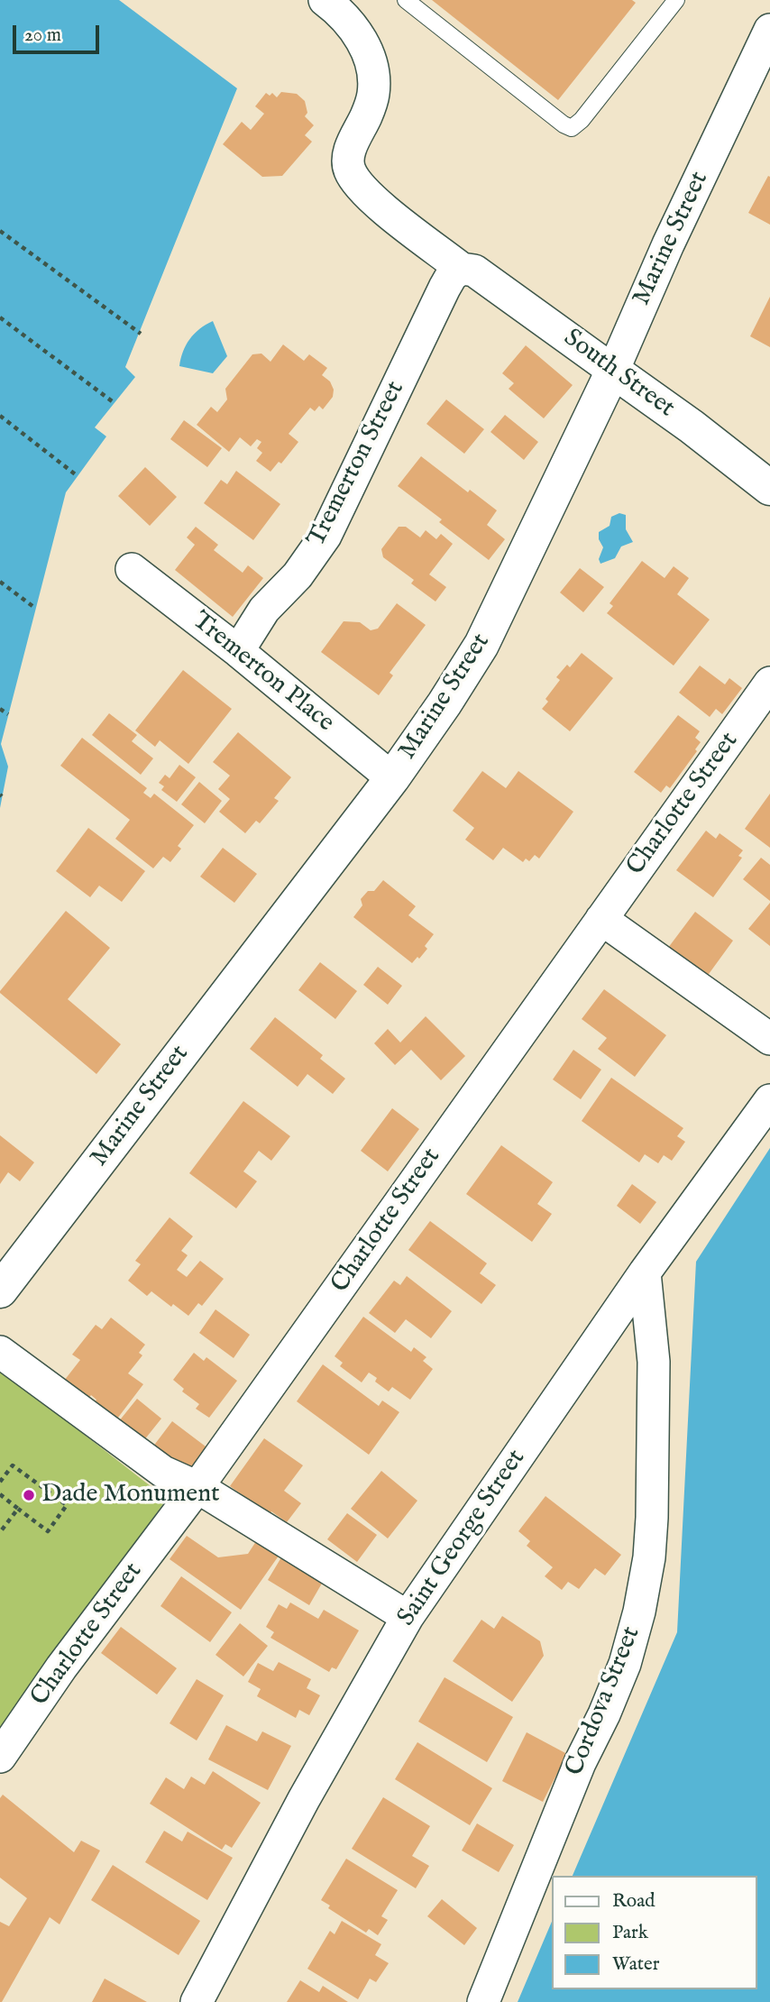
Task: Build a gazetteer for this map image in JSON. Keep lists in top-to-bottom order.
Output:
{
  "streets": {
    "street": [
      "Marine Street",
      "South Street",
      "Tremerton Street",
      "Tremerton Place",
      "Charlotte Street",
      "Saint George Street",
      "Cordova Street"
    ]
  },
  "crossings": [
    ["Marine Street", "South Street"],
    ["Marine Street", "Tremerton Place"],
    ["South Street", "Tremerton Street"],
    ["Tremerton Street", "Tremerton Place"],
    ["Saint George Street", "Cordova Street"]
  ],
  "places": ["Dade Monument"],
  "legend": ["Road", "Park", "Water"],
  "scale_bar": "20 m"
}
